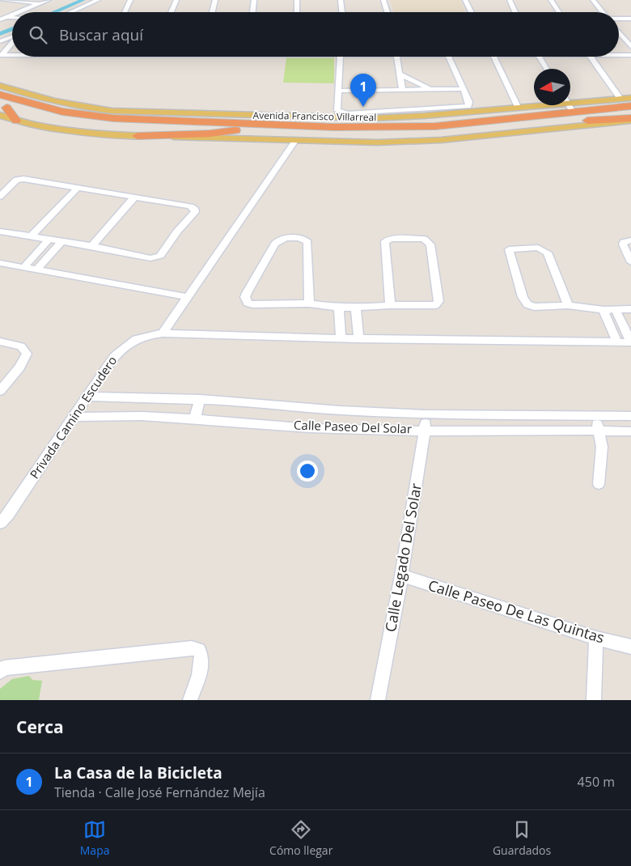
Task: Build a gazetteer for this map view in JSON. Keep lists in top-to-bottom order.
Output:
{
  "streets": {
    "highway": ["Avenida Francisco Villarreal"],
    "street": [
      "Privada Camino Escudero",
      "Calle Paseo Del Solar",
      "Calle Legado Del Solar",
      "Calle Paseo De Las Quintas"
    ]
  },
  "crossings": [
    ["Privada Camino Escudero", "Calle Paseo Del Solar"],
    ["Calle Paseo Del Solar", "Calle Legado Del Solar"],
    ["Calle Legado Del Solar", "Calle Paseo De Las Quintas"]
  ],
  "north": "left",
  "page": {
    "search": "Buscar aquí",
    "pins": "1",
    "heading": "Cerca",
    "list": [
      {
        "mark": "1",
        "name": "La Casa de la Bicicleta",
        "note": "Tienda · Calle José Fernández Mejía",
        "value": "450 m"
      }
    ],
    "nav": ["Mapa", "Cómo llegar", "Guardados"]
  }
}
